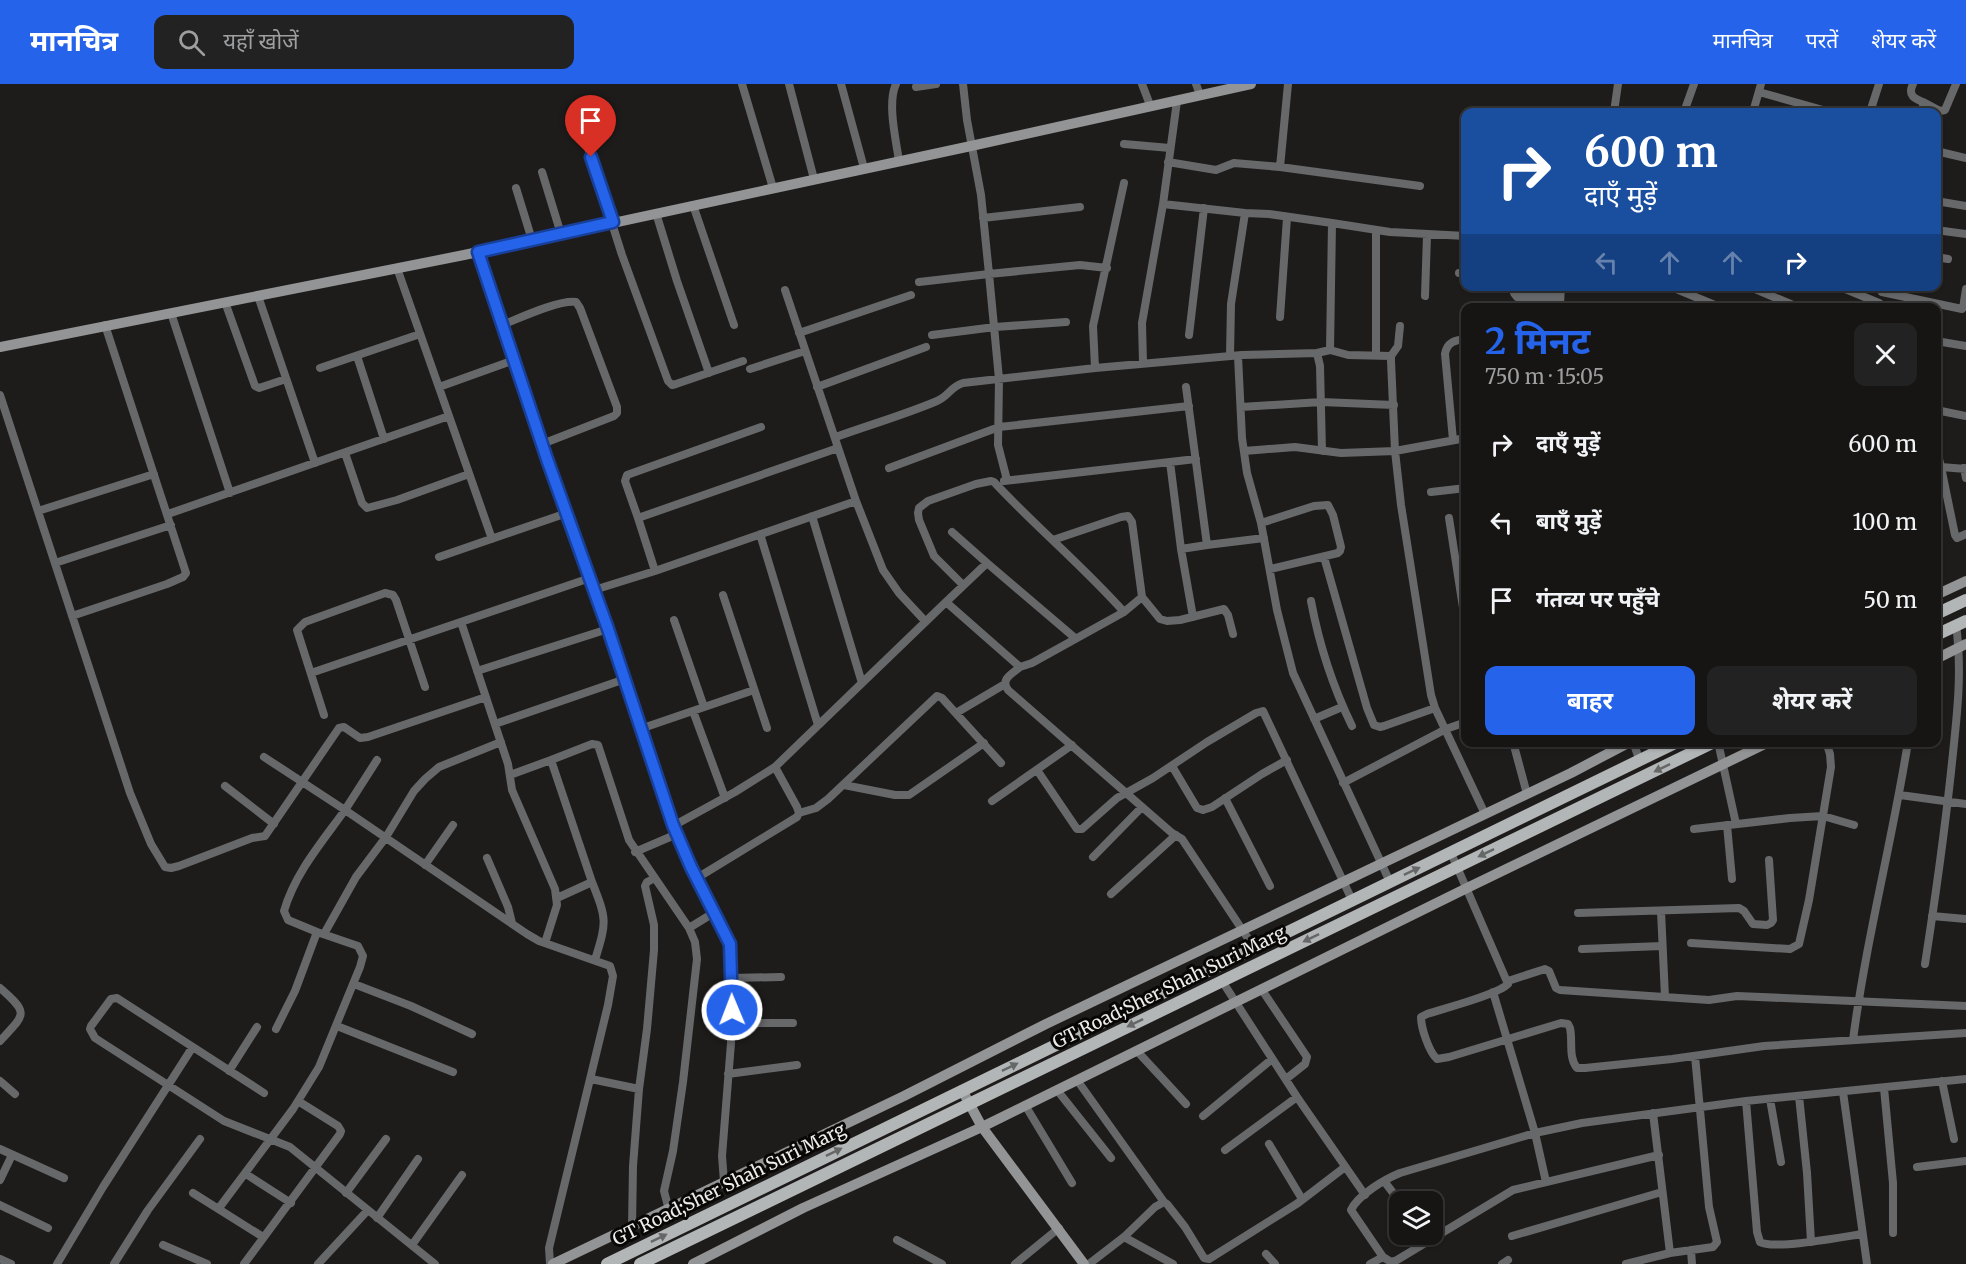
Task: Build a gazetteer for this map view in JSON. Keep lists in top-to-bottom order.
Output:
{
  "streets": {
    "main road": ["GT Road;Sher Shah Suri Marg"]
  },
  "page": {
    "header": "मानचित्र",
    "search": "यहाँ खोजें",
    "nav": ["मानचित्र", "परतें", "शेयर करें"],
    "turn": ["600 m", "दाएँ मुड़ें"],
    "heading": ["2 मिनट", "750 m · 15:05"],
    "list": [
      {
        "name": "दाएँ मुड़ें",
        "value": "600 m"
      },
      {
        "name": "बाएँ मुड़ें",
        "value": "100 m"
      },
      {
        "name": "गंतव्य पर पहुँचे",
        "value": "50 m"
      }
    ],
    "buttons": ["बाहर", "शेयर करें"]
  }
}
